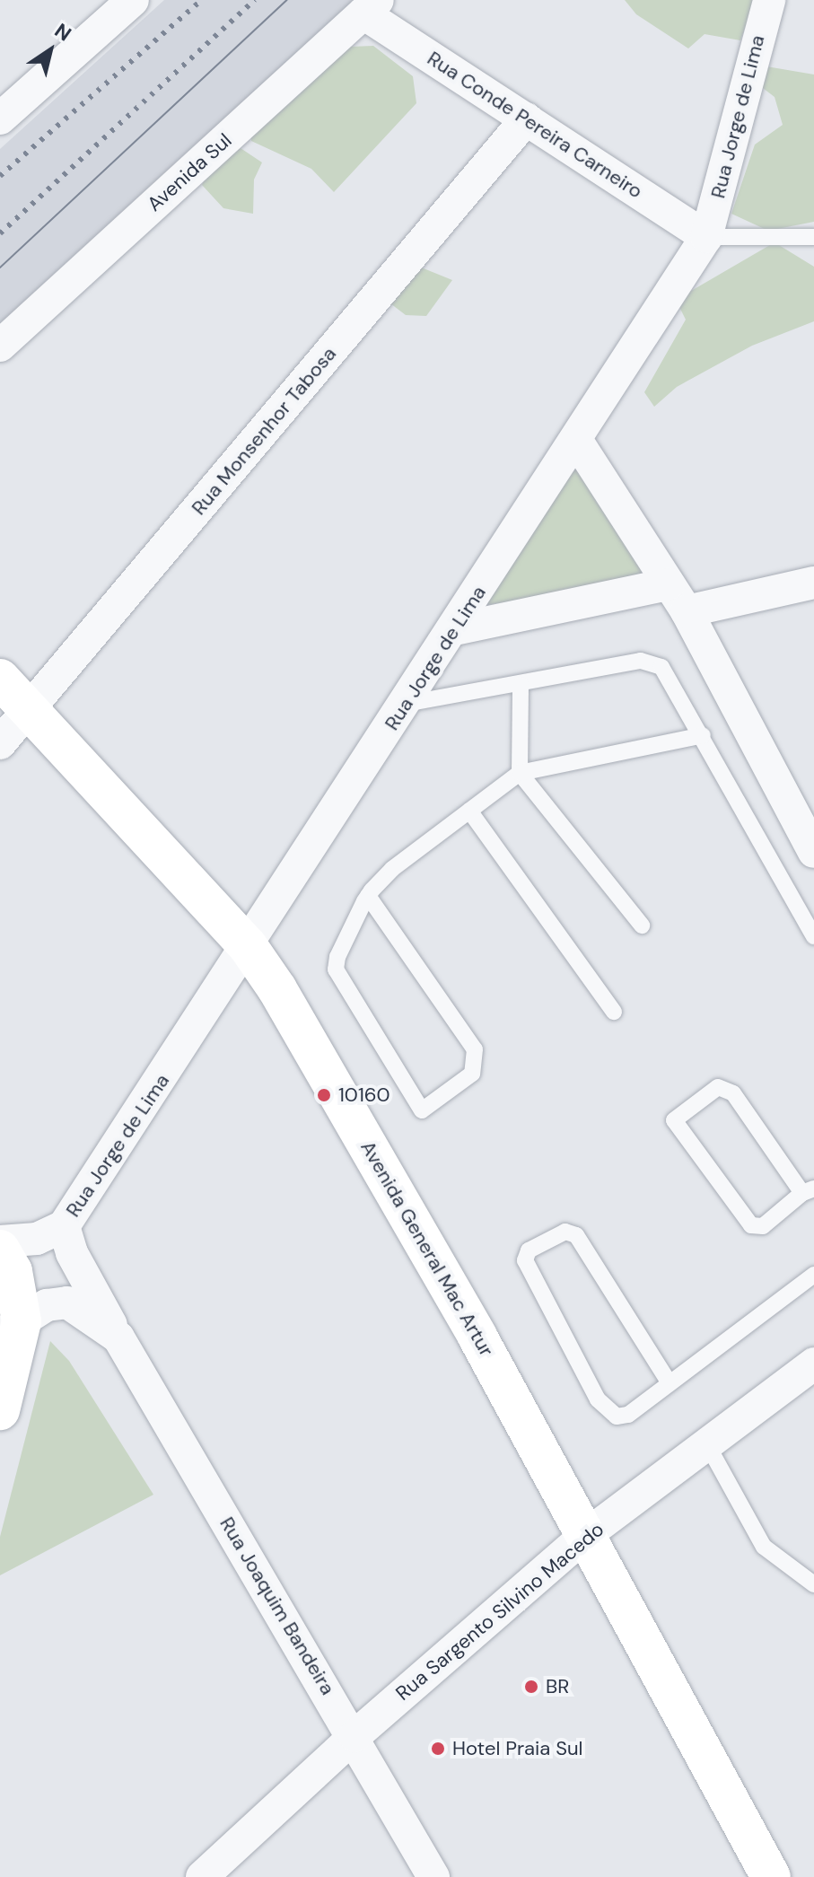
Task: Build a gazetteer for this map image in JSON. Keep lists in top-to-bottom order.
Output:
{
  "streets": {
    "main road": ["Avenida General Mac Artur"],
    "street": [
      "Rua Jorge de Lima",
      "Rua Conde Pereira Carneiro",
      "Avenida Sul",
      "Rua Monsenhor Tabosa",
      "Rua Joaquim Bandeira",
      "Rua Sargento Silvino Macedo"
    ]
  },
  "crossings": [
    ["Rua Jorge de Lima", "Rua Conde Pereira Carneiro"],
    ["Rua Jorge de Lima", "Avenida General Mac Artur"],
    ["Rua Jorge de Lima", "Rua Joaquim Bandeira"],
    ["Rua Conde Pereira Carneiro", "Avenida Sul"],
    ["Rua Conde Pereira Carneiro", "Rua Monsenhor Tabosa"],
    ["Rua Monsenhor Tabosa", "Avenida General Mac Artur"],
    ["Avenida General Mac Artur", "Rua Sargento Silvino Macedo"],
    ["Rua Joaquim Bandeira", "Rua Sargento Silvino Macedo"]
  ],
  "places": ["10160", "BR", "Hotel Praia Sul"],
  "north": "top right"
}
